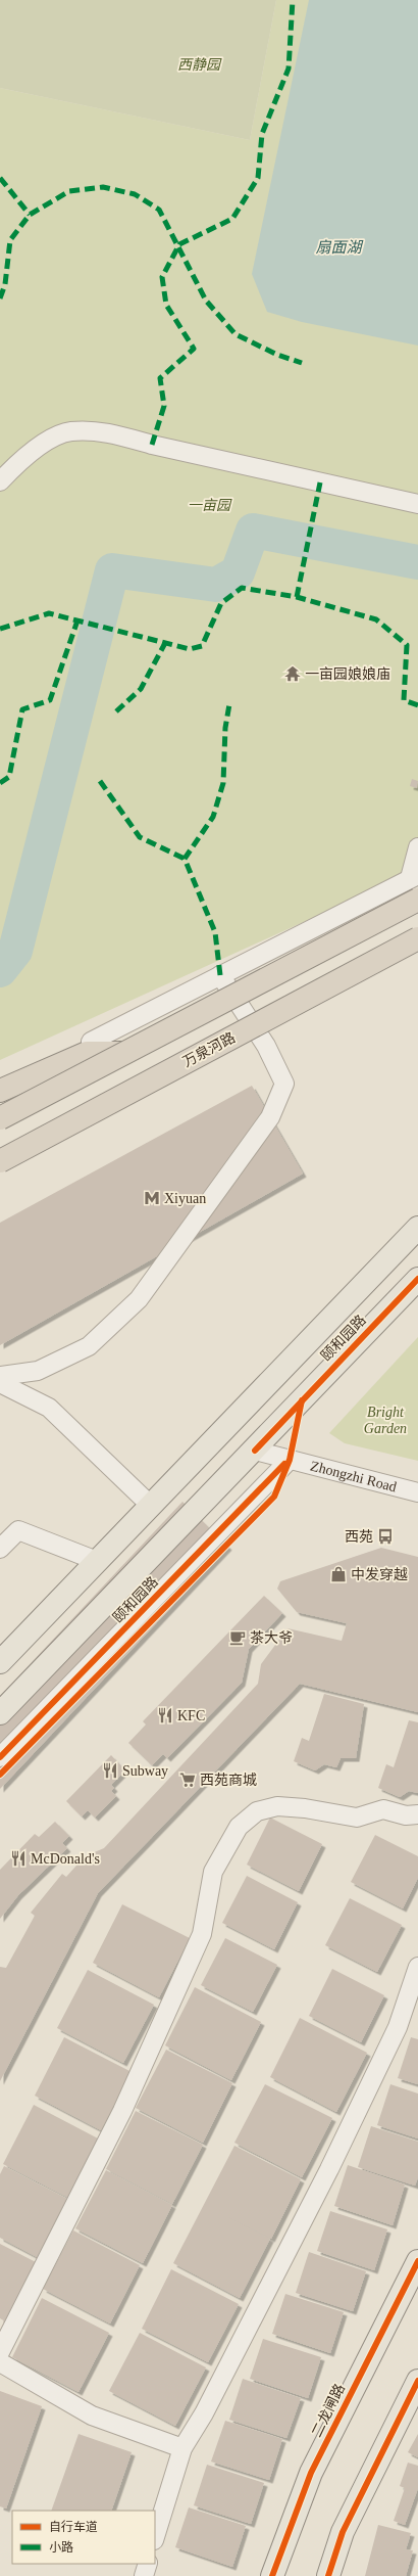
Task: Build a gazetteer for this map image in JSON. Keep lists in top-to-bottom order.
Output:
{
  "streets": {
    "highway": ["万泉河路"],
    "main road": ["颐和园路", "二龙闸路"],
    "street": ["Zhongzhi Road"]
  },
  "crossings": [
    ["颐和园路", "Zhongzhi Road"]
  ],
  "water": ["扇面湖"],
  "parks": ["西静园", "一亩园", "Bright Garden"],
  "places": {
    "temple": ["一亩园娘娘庙"],
    "metro station": ["Xiyuan"],
    "bus stop": ["西苑"],
    "shop": ["中发穿越"],
    "cafe": ["茶大爷"],
    "restaurant": ["KFC", "Subway", "McDonald's"],
    "supermarket": ["西苑商城"]
  },
  "legend": ["自行车道", "小路"]
}
